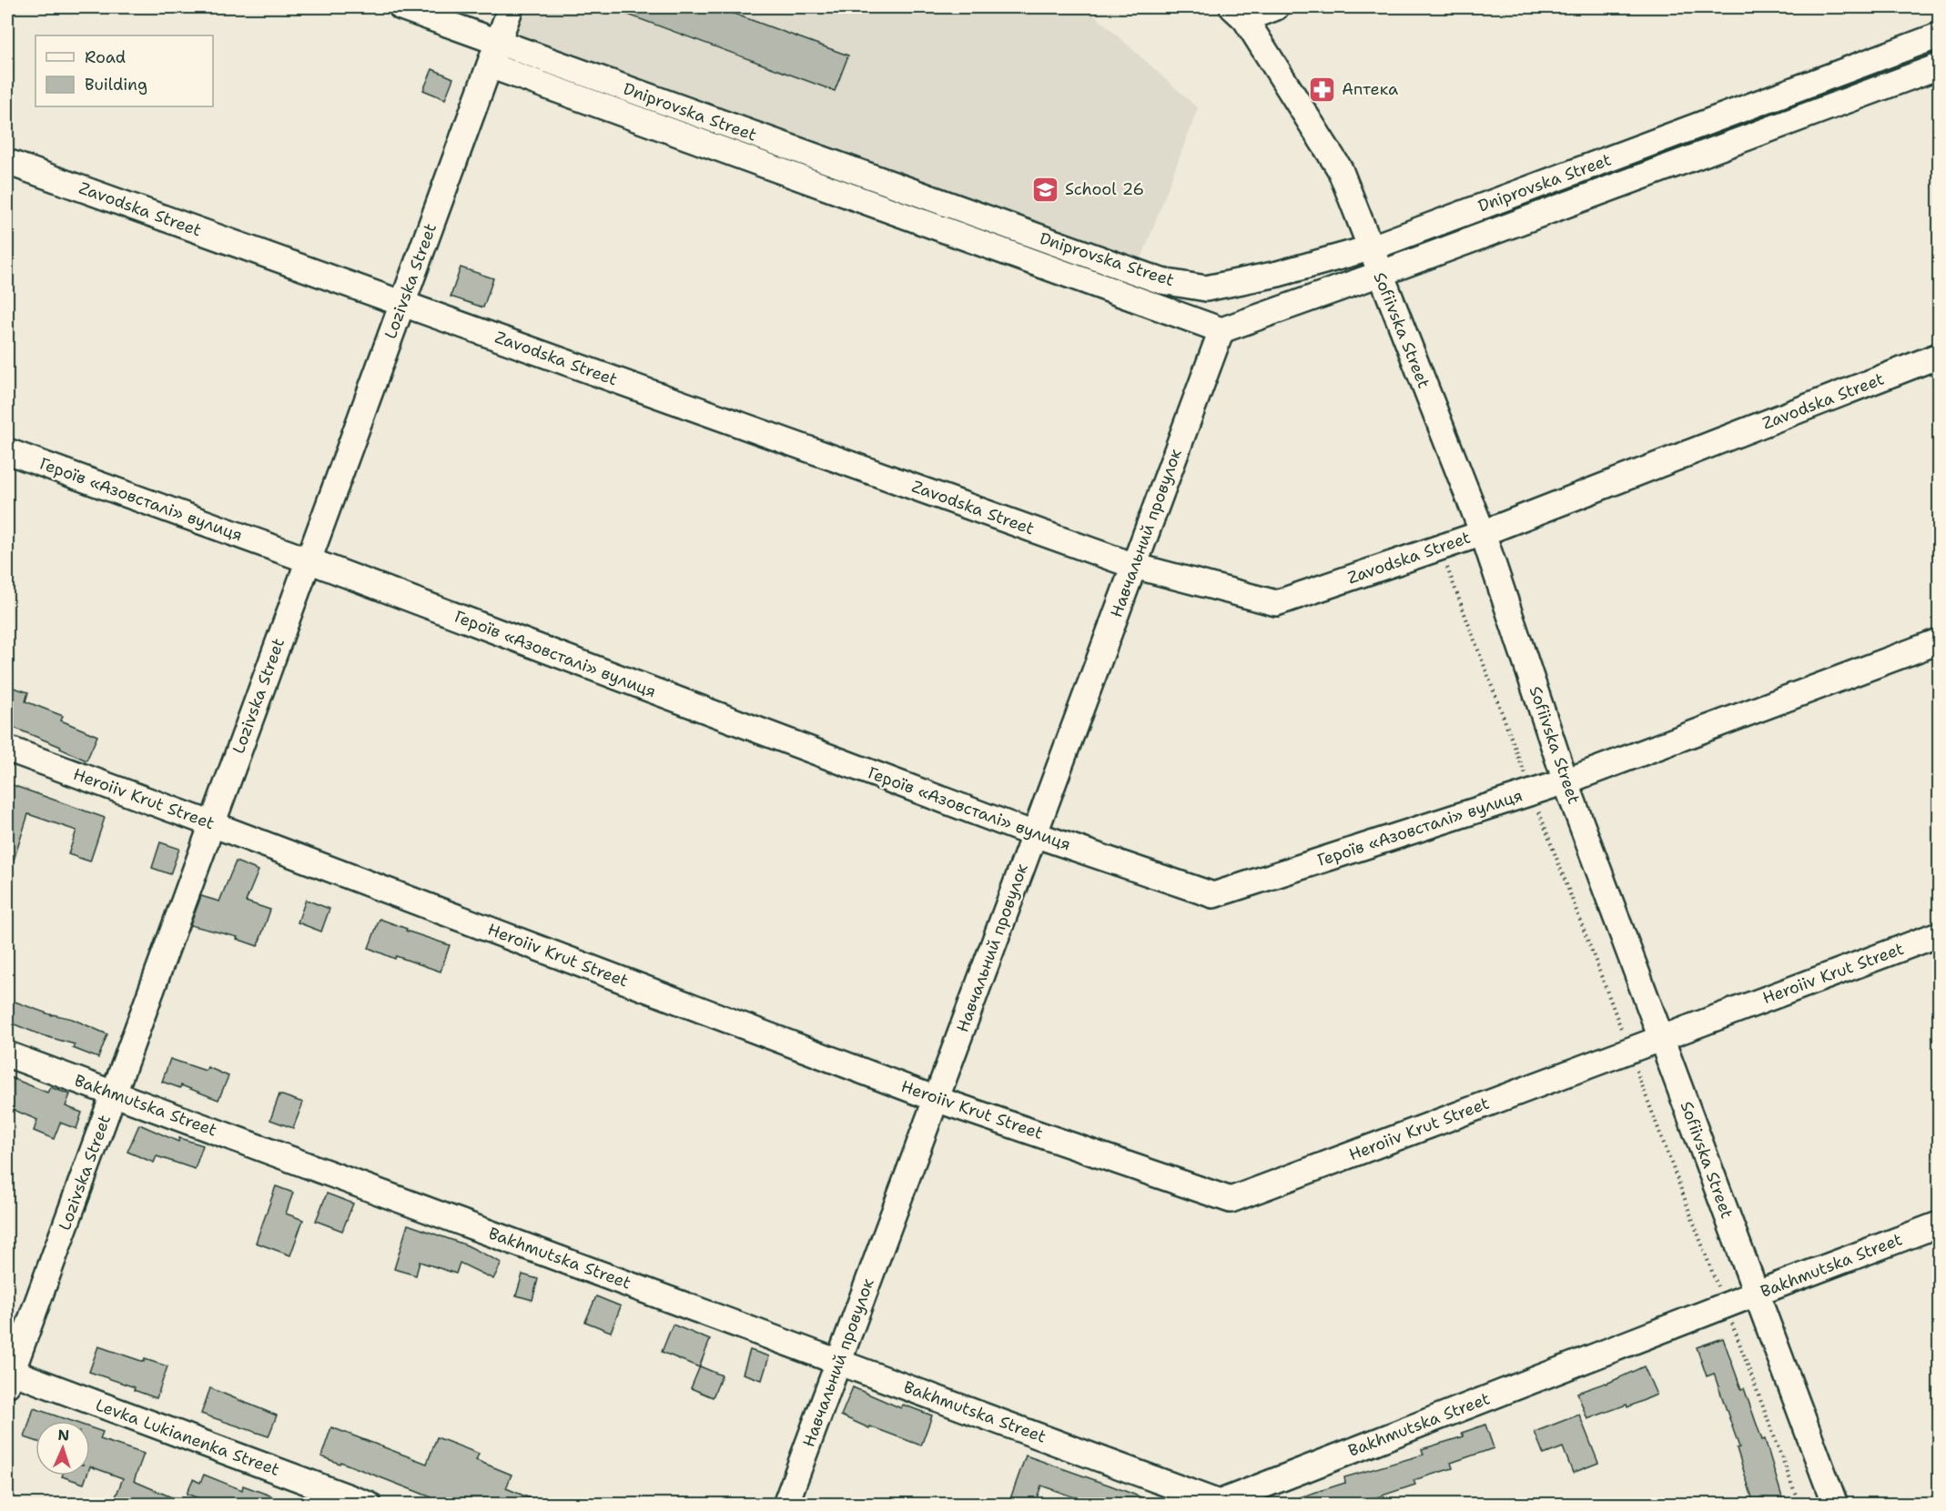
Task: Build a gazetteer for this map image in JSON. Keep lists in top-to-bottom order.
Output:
{
  "streets": {
    "street": [
      "Dniprovska Street",
      "Zavodska Street",
      "Lozivska Street",
      "Sofiivska Street",
      "Героїв «Азовсталі» вулиця",
      "Навчальний провулок",
      "Heroiiv Krut Street",
      "Bakhmutska Street",
      "Levka Lukianenka Street"
    ]
  },
  "crossings": [
    ["Dniprovska Street", "Lozivska Street"],
    ["Dniprovska Street", "Sofiivska Street"],
    ["Dniprovska Street", "Навчальний провулок"],
    ["Zavodska Street", "Lozivska Street"],
    ["Zavodska Street", "Sofiivska Street"],
    ["Zavodska Street", "Навчальний провулок"],
    ["Lozivska Street", "Героїв «Азовсталі» вулиця"],
    ["Lozivska Street", "Heroiiv Krut Street"],
    ["Lozivska Street", "Bakhmutska Street"],
    ["Lozivska Street", "Levka Lukianenka Street"],
    ["Sofiivska Street", "Героїв «Азовсталі» вулиця"],
    ["Sofiivska Street", "Heroiiv Krut Street"],
    ["Sofiivska Street", "Bakhmutska Street"],
    ["Героїв «Азовсталі» вулиця", "Навчальний провулок"],
    ["Навчальний провулок", "Heroiiv Krut Street"],
    ["Навчальний провулок", "Bakhmutska Street"]
  ],
  "places": {
    "pharmacy": ["Аптека"],
    "school or university": ["School 26"]
  },
  "legend": ["Road", "Building"],
  "north": "top"
}
